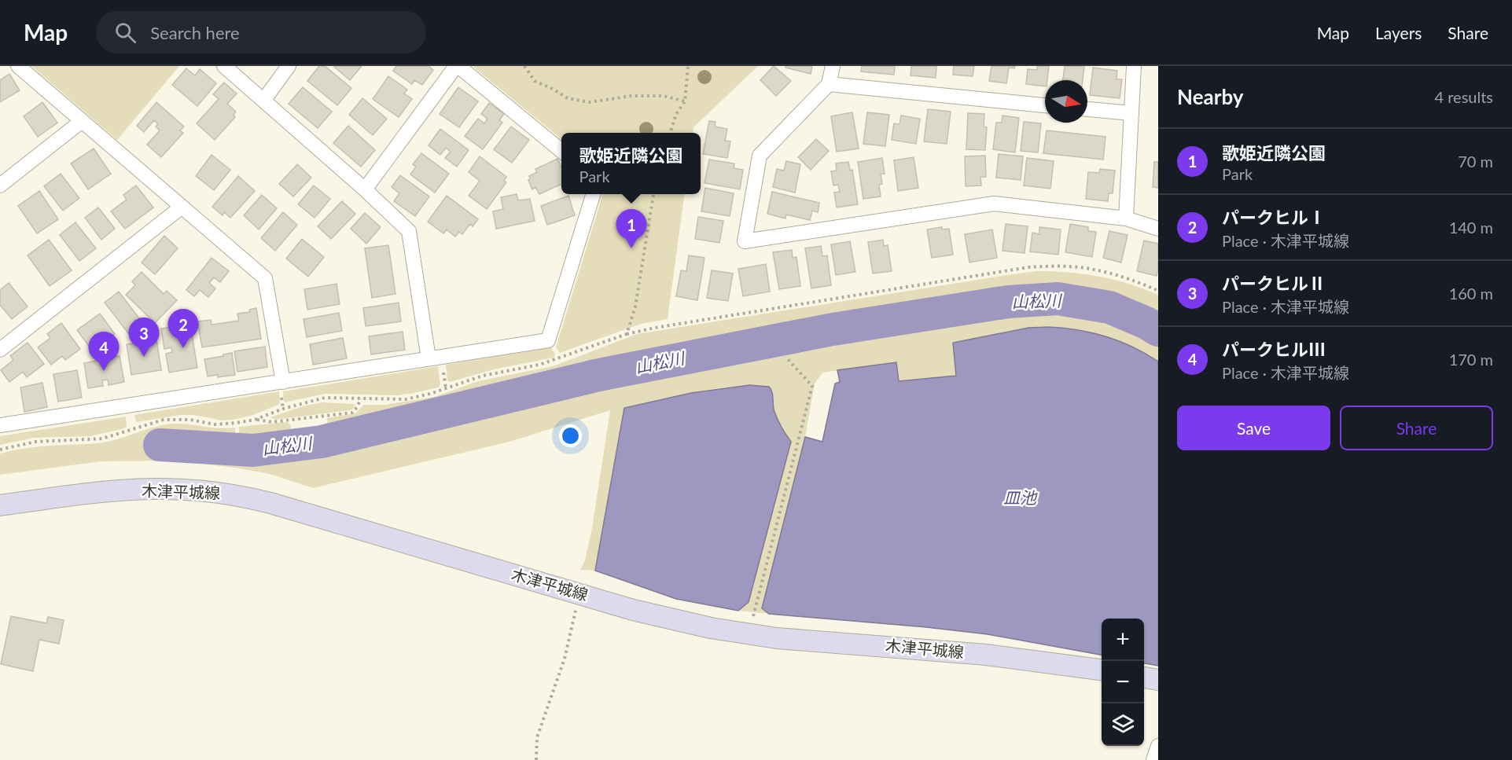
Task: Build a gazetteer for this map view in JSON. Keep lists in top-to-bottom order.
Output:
{
  "streets": {
    "main road": ["木津平城線"]
  },
  "water": ["山松川", "皿池"],
  "north": "right",
  "page": {
    "header": "Map",
    "search": "Search here",
    "nav": ["Map", "Layers", "Share"],
    "heading": ["Nearby", "4 results"],
    "list": [
      {
        "mark": "1",
        "name": "歌姫近隣公園",
        "note": "Park",
        "value": "70 m"
      },
      {
        "mark": "2",
        "name": "パークヒルⅠ",
        "note": "Place · 木津平城線",
        "value": "140 m"
      },
      {
        "mark": "3",
        "name": "パークヒルⅡ",
        "note": "Place · 木津平城線",
        "value": "160 m"
      },
      {
        "mark": "4",
        "name": "パークヒルⅢ",
        "note": "Place · 木津平城線",
        "value": "170 m"
      }
    ],
    "popup": ["歌姫近隣公園", "Park"],
    "pins": [
      "1",
      "2",
      "3",
      "4"
    ],
    "buttons": ["Save", "Share"],
    "map_buttons": ["+", "−"]
  }
}
